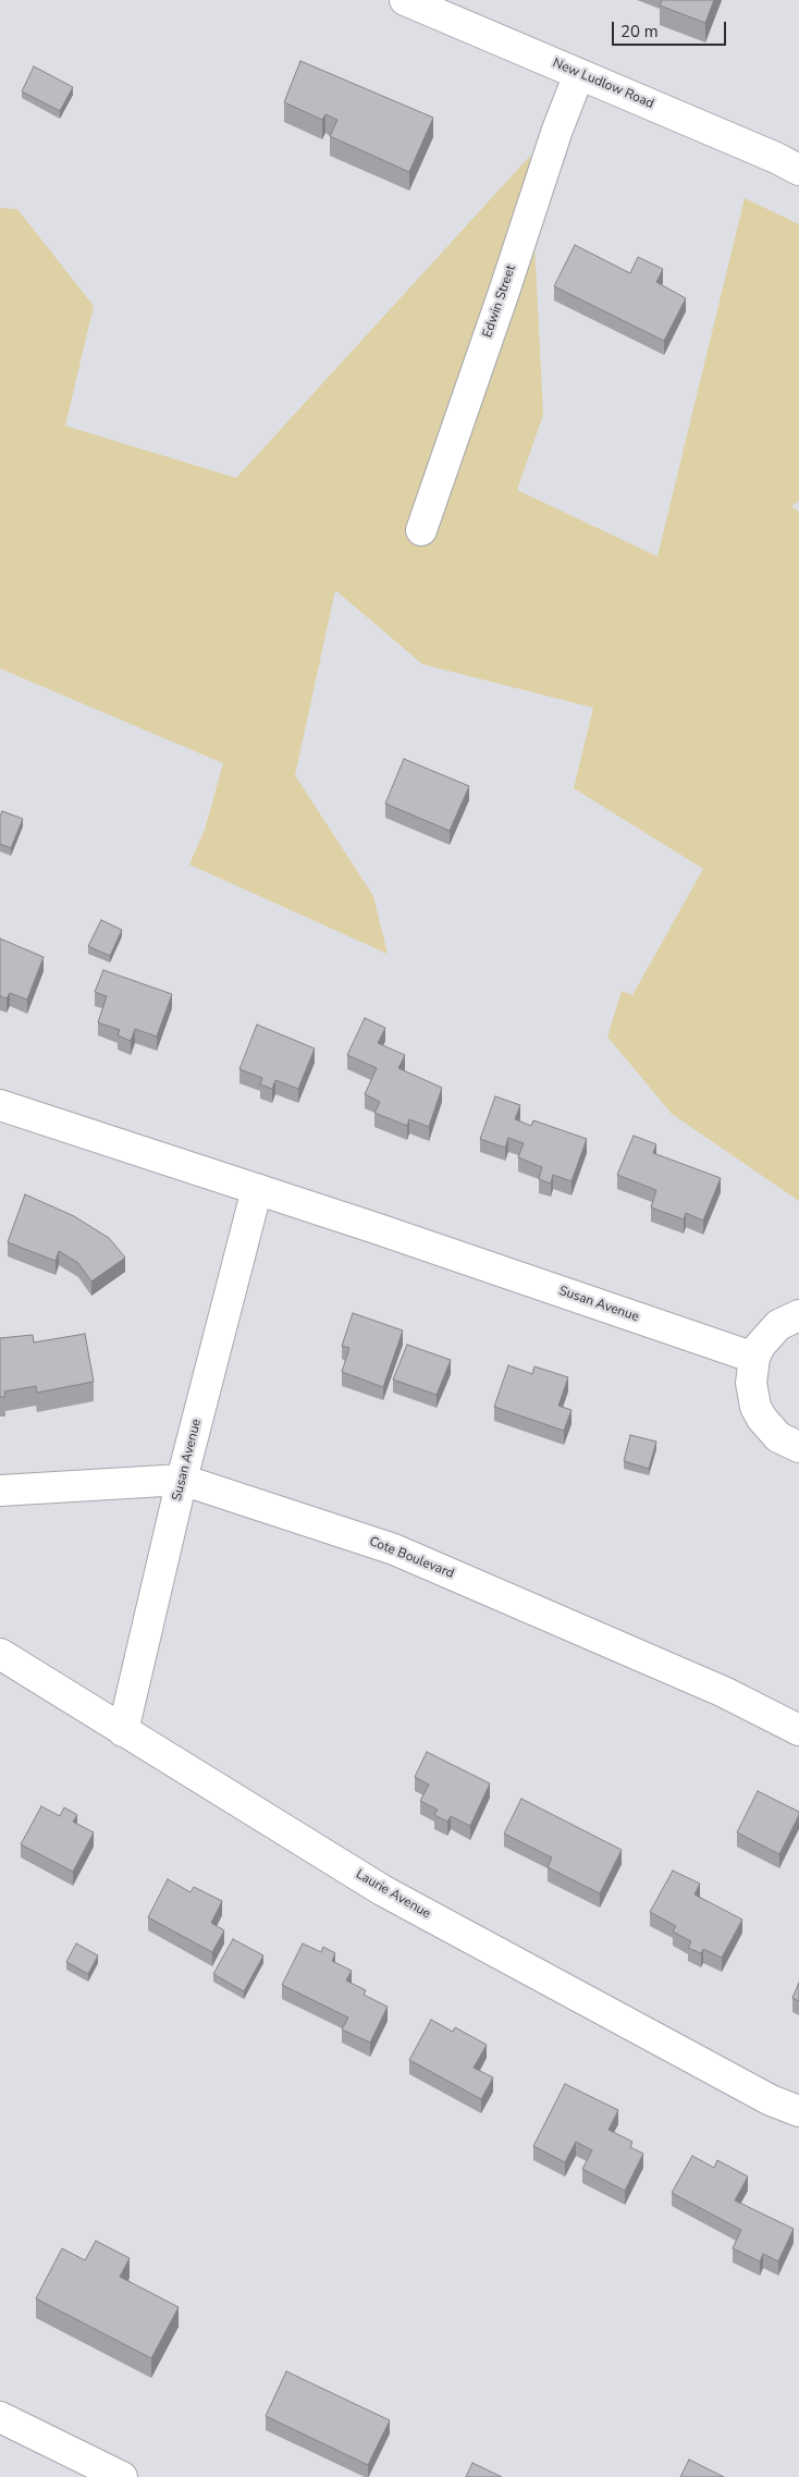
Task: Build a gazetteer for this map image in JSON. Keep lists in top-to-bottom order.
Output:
{
  "streets": {
    "street": [
      "New Ludlow Road",
      "Edwin Street",
      "Susan Avenue",
      "Cote Boulevard",
      "Laurie Avenue"
    ]
  },
  "crossings": [
    ["New Ludlow Road", "Edwin Street"],
    ["Susan Avenue", "Cote Boulevard"],
    ["Susan Avenue", "Laurie Avenue"]
  ],
  "scale_bar": "20 m"
}
